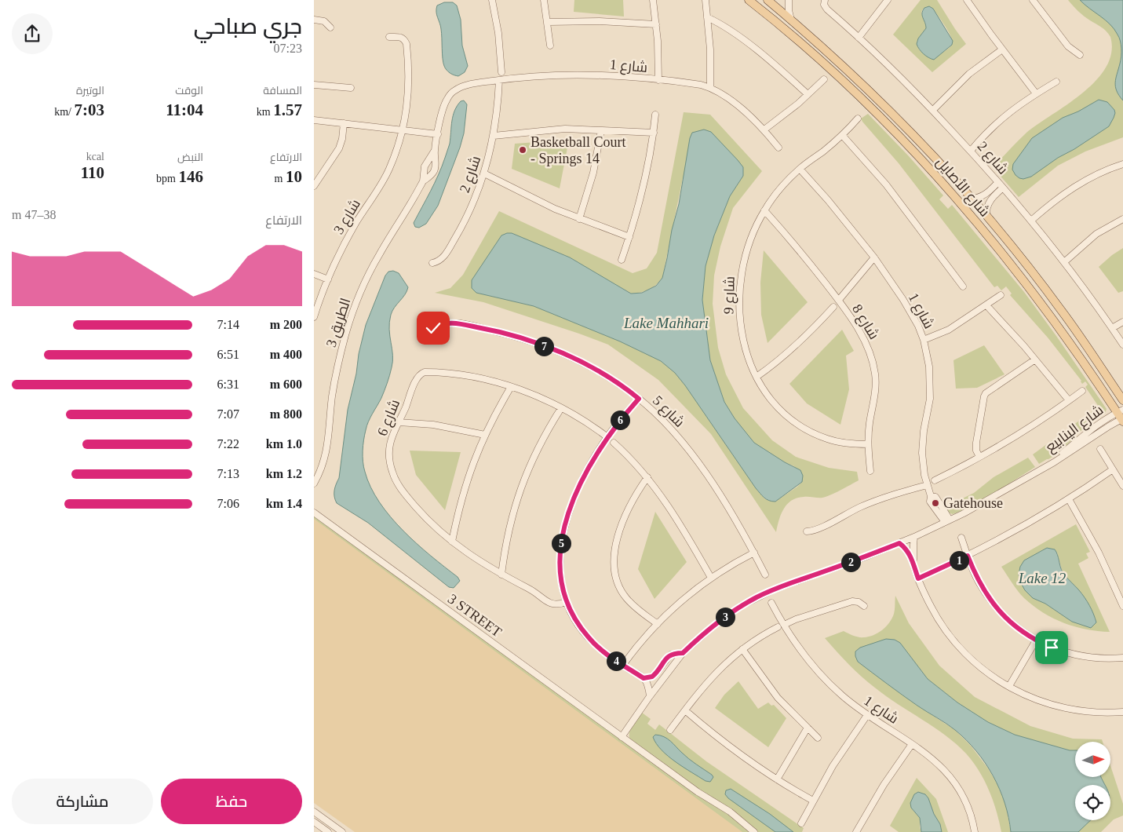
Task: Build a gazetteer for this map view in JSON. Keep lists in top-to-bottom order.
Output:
{
  "streets": {
    "main road": ["شارع الأصايل"],
    "street": [
      "شارع 1",
      "شارع 2",
      "شارع 3",
      "شارع 9",
      "شارع 8",
      "3 الطريق",
      "شارع 5",
      "شارع 6",
      "شارع الينابيع",
      "3 STREET"
    ]
  },
  "crossings": [
    ["شارع 1", "شارع 2"],
    ["شارع 1", "شارع 9"],
    ["شارع 1", "شارع الينابيع"],
    ["شارع الأصايل", "شارع الينابيع"],
    ["شارع 9", "شارع 8"],
    ["شارع الينابيع", "3 STREET"]
  ],
  "water": ["Lake Mahhari", "Lake 12"],
  "places": ["Basketball Court - Springs 14", "Gatehouse"],
  "north": "right",
  "page": {
    "heading": ["جري صباحي", "07:23"],
    "stats": [
      ["المسافة", "1.57 km"],
      ["الوقت", "11:04"],
      ["الوتيرة", "7:03 /km"],
      ["الارتفاع", "10 m"],
      ["النبض", "146 bpm"],
      ["kcal", "110"]
    ],
    "chart": ["الارتفاع", "38–47 m"],
    "list": [
      {
        "name": "200 m",
        "note": "7:14"
      },
      {
        "name": "400 m",
        "note": "6:51"
      },
      {
        "name": "600 m",
        "note": "6:31"
      },
      {
        "name": "800 m",
        "note": "7:07"
      },
      {
        "name": "1.0 km",
        "note": "7:22"
      },
      {
        "name": "1.2 km",
        "note": "7:13"
      },
      {
        "name": "1.4 km",
        "note": "7:06"
      }
    ],
    "pins": [
      "7",
      "6",
      "5",
      "1",
      "2",
      "3",
      "4"
    ],
    "buttons": ["حفظ", "مشاركة"]
  }
}
